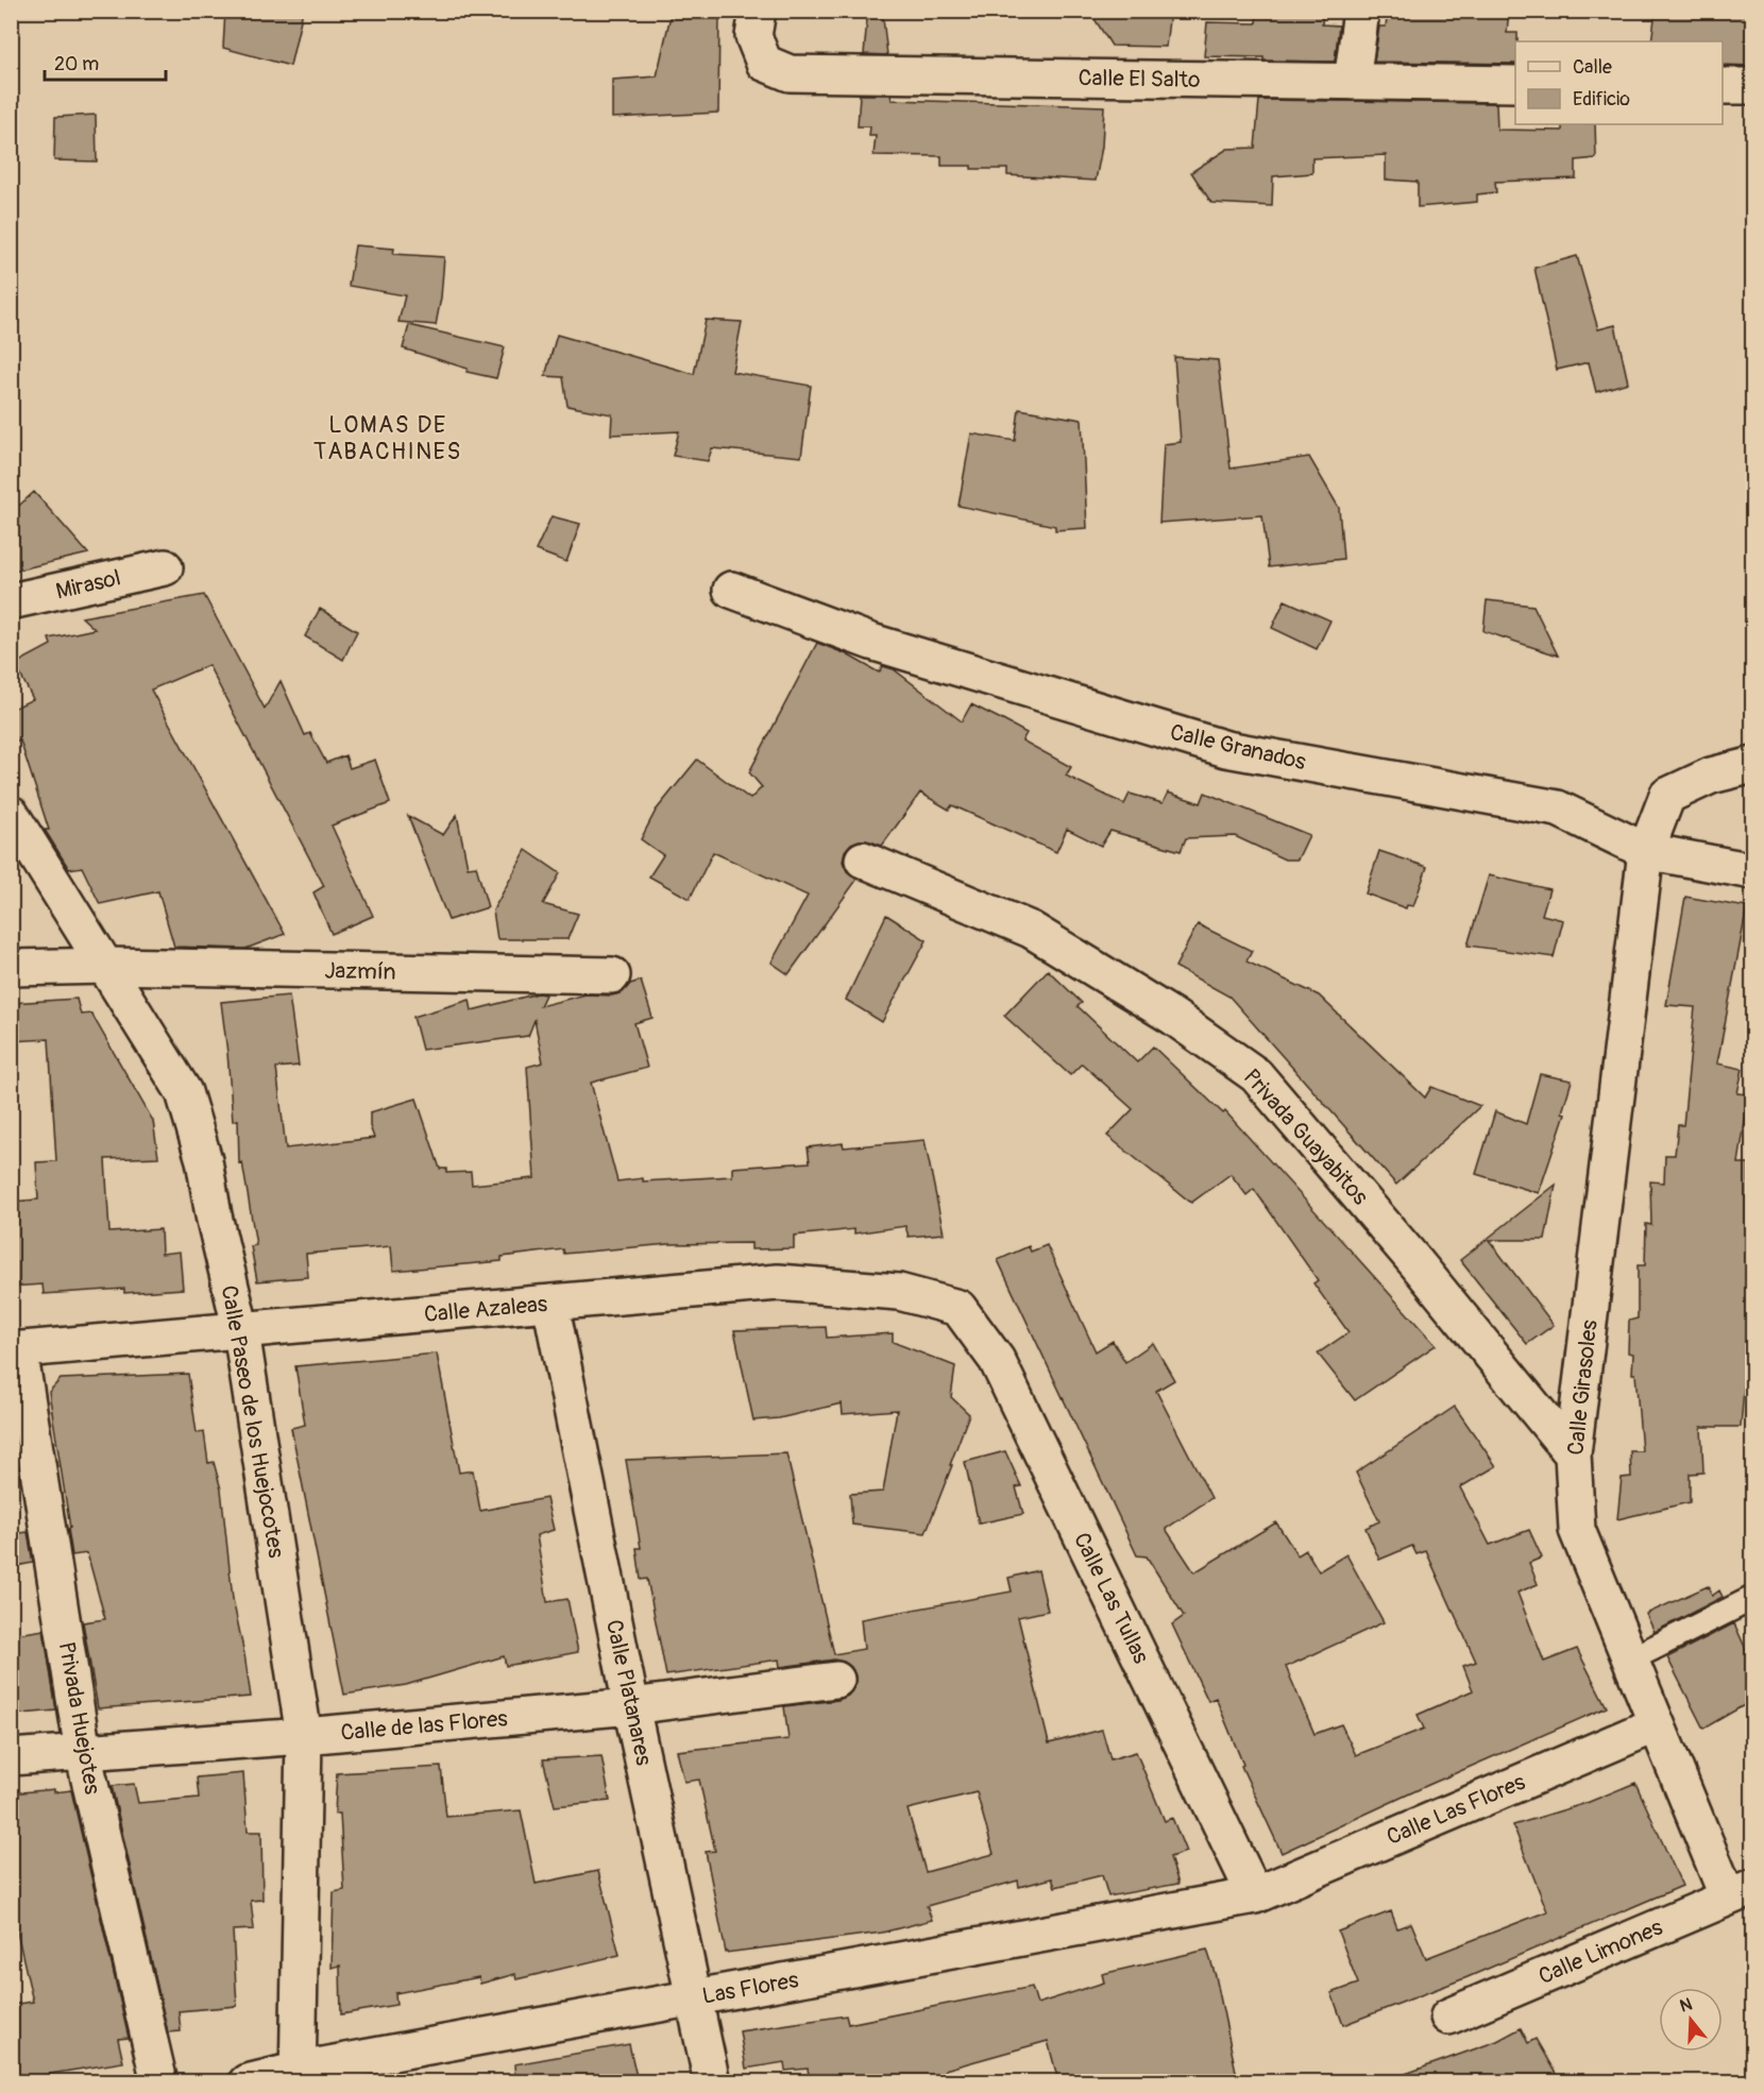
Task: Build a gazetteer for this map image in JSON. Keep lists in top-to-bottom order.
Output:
{
  "streets": {
    "street": [
      "Calle El Salto",
      "Mirasol",
      "Calle Granados",
      "Jazmín",
      "Privada Guayabitos",
      "Calle Azaleas",
      "Calle Girasoles",
      "Calle Paseo de los Huejocotes",
      "Calle Las Tullas",
      "Calle Platanares",
      "Privada Huejotes",
      "Calle de las Flores",
      "Calle Las Flores",
      "Calle Limones",
      "Las Flores"
    ]
  },
  "crossings": [
    ["Calle Granados", "Calle Girasoles"],
    ["Jazmín", "Calle Paseo de los Huejocotes"],
    ["Privada Guayabitos", "Calle Girasoles"],
    ["Calle Azaleas", "Calle Paseo de los Huejocotes"],
    ["Calle Azaleas", "Calle Las Tullas"],
    ["Calle Azaleas", "Calle Platanares"],
    ["Calle Azaleas", "Privada Huejotes"],
    ["Calle Girasoles", "Calle Las Flores"],
    ["Calle Girasoles", "Calle Limones"],
    ["Calle Paseo de los Huejocotes", "Calle de las Flores"],
    ["Calle Paseo de los Huejocotes", "Las Flores"],
    ["Calle Las Tullas", "Calle Las Flores"],
    ["Calle Las Tullas", "Las Flores"],
    ["Calle Platanares", "Calle de las Flores"],
    ["Calle Platanares", "Las Flores"],
    ["Privada Huejotes", "Calle de las Flores"],
    ["Calle Las Flores", "Las Flores"]
  ],
  "districts": ["LOMAS DE TABACHINES"],
  "legend": ["Calle", "Edificio"],
  "scale_bar": "20 m",
  "north": "top"
}
